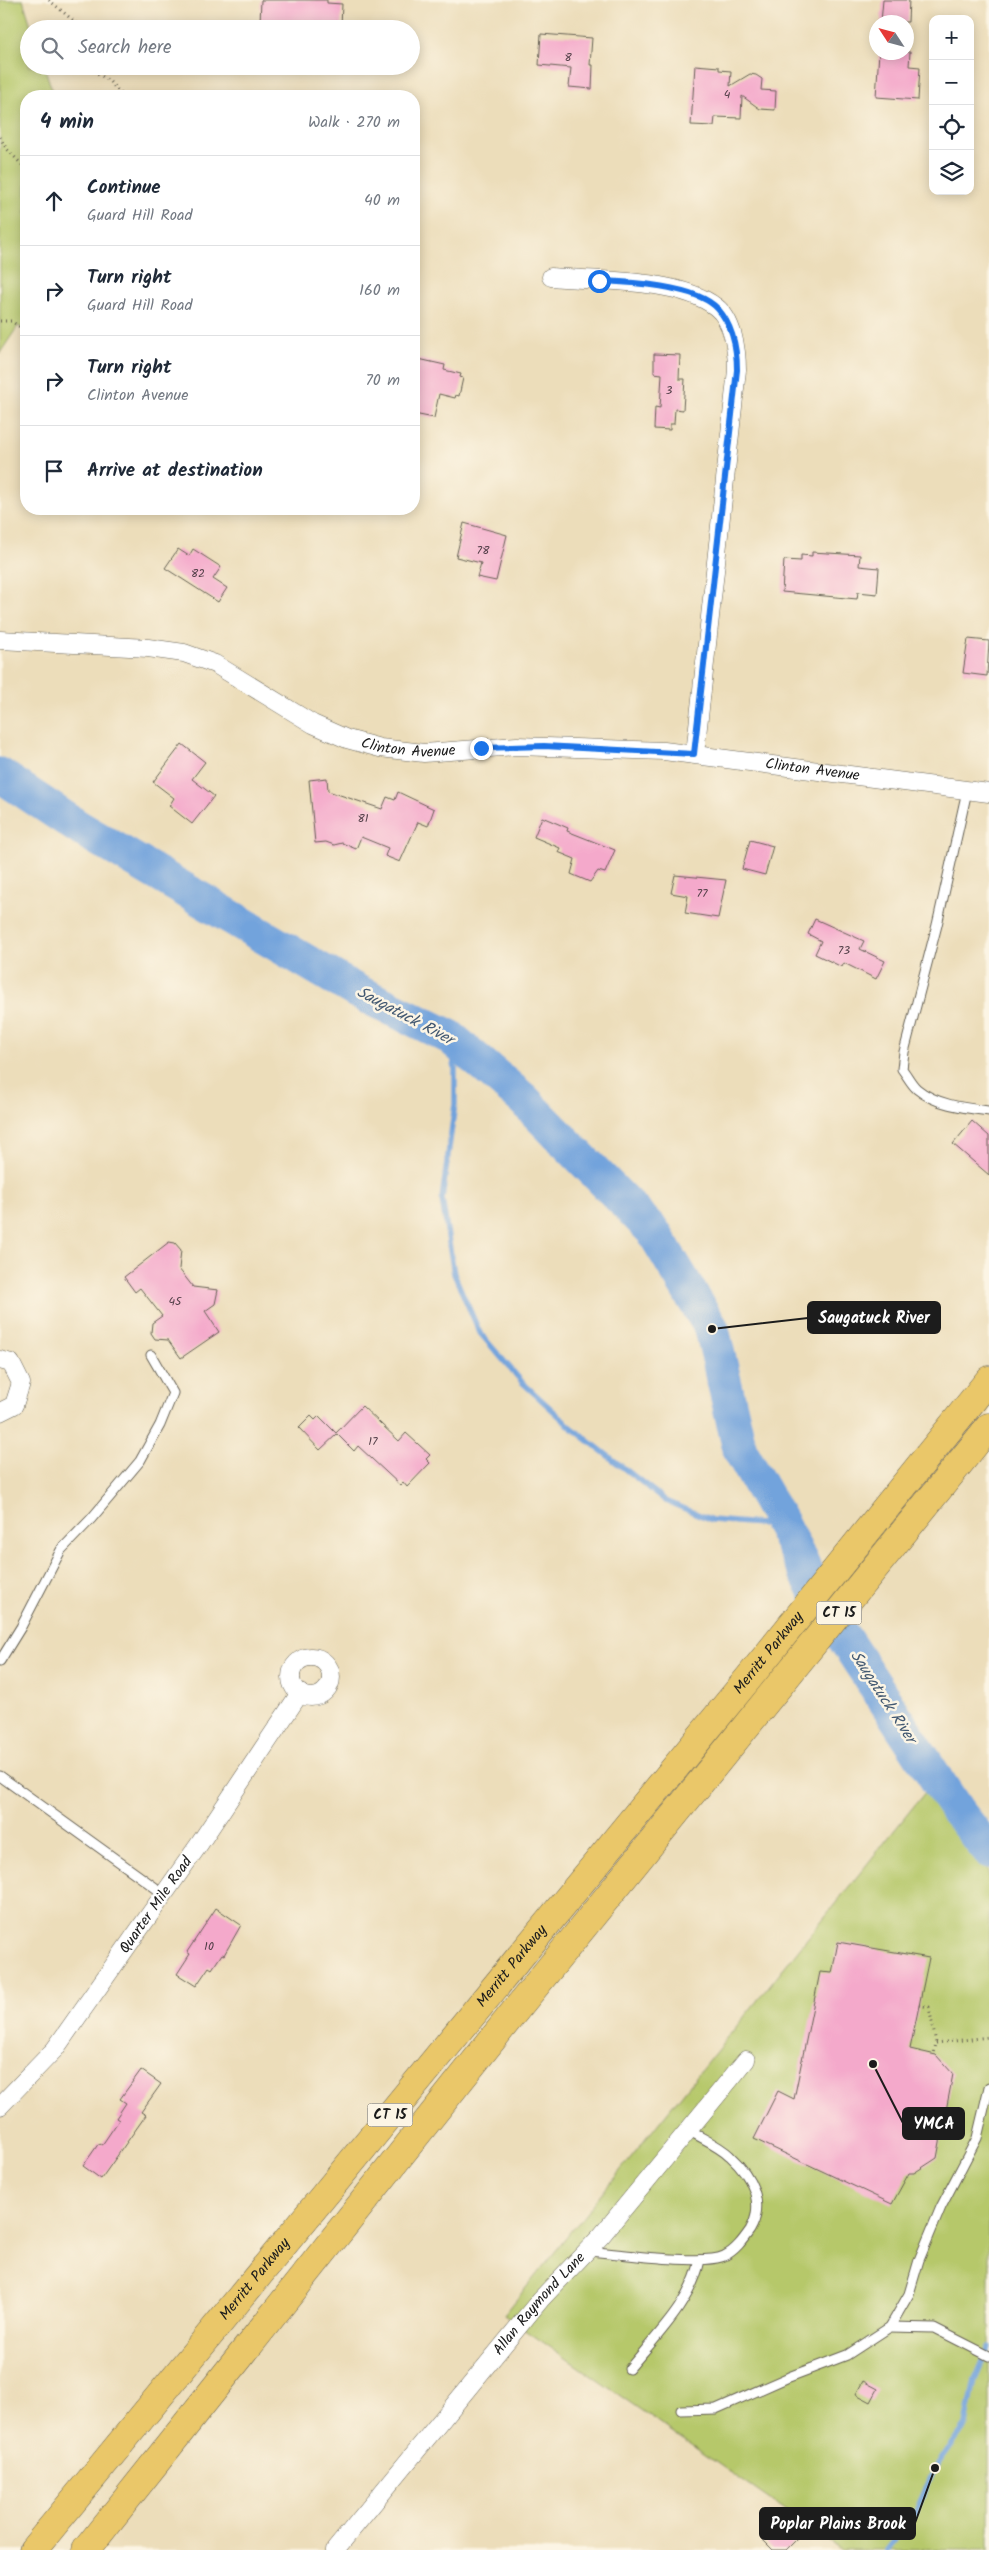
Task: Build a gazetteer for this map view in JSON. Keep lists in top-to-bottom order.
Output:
{
  "streets": {
    "highway": ["CT 15", "Merritt Parkway"],
    "street": ["Clinton Avenue", "Quarter Mile Road", "Allan Raymond Lane"]
  },
  "water": ["Saugatuck River"],
  "places": ["Saugatuck River", "YMCA", "Poplar Plains Brook"],
  "house_numbers": [
    "8",
    "4",
    "3",
    "78",
    "82",
    "81",
    "77",
    "73",
    "45",
    "17",
    "10"
  ],
  "north": "top left",
  "page": {
    "map_buttons": ["+", "−"],
    "search": "Search here",
    "heading": ["4 min", "Walk · 270 m"],
    "list": [
      ["Continue", "Guard Hill Road", "40 m"],
      ["Turn right", "Guard Hill Road", "160 m"],
      ["Turn right", "Clinton Avenue", "70 m"],
      "Arrive at destination"
    ]
  }
}
